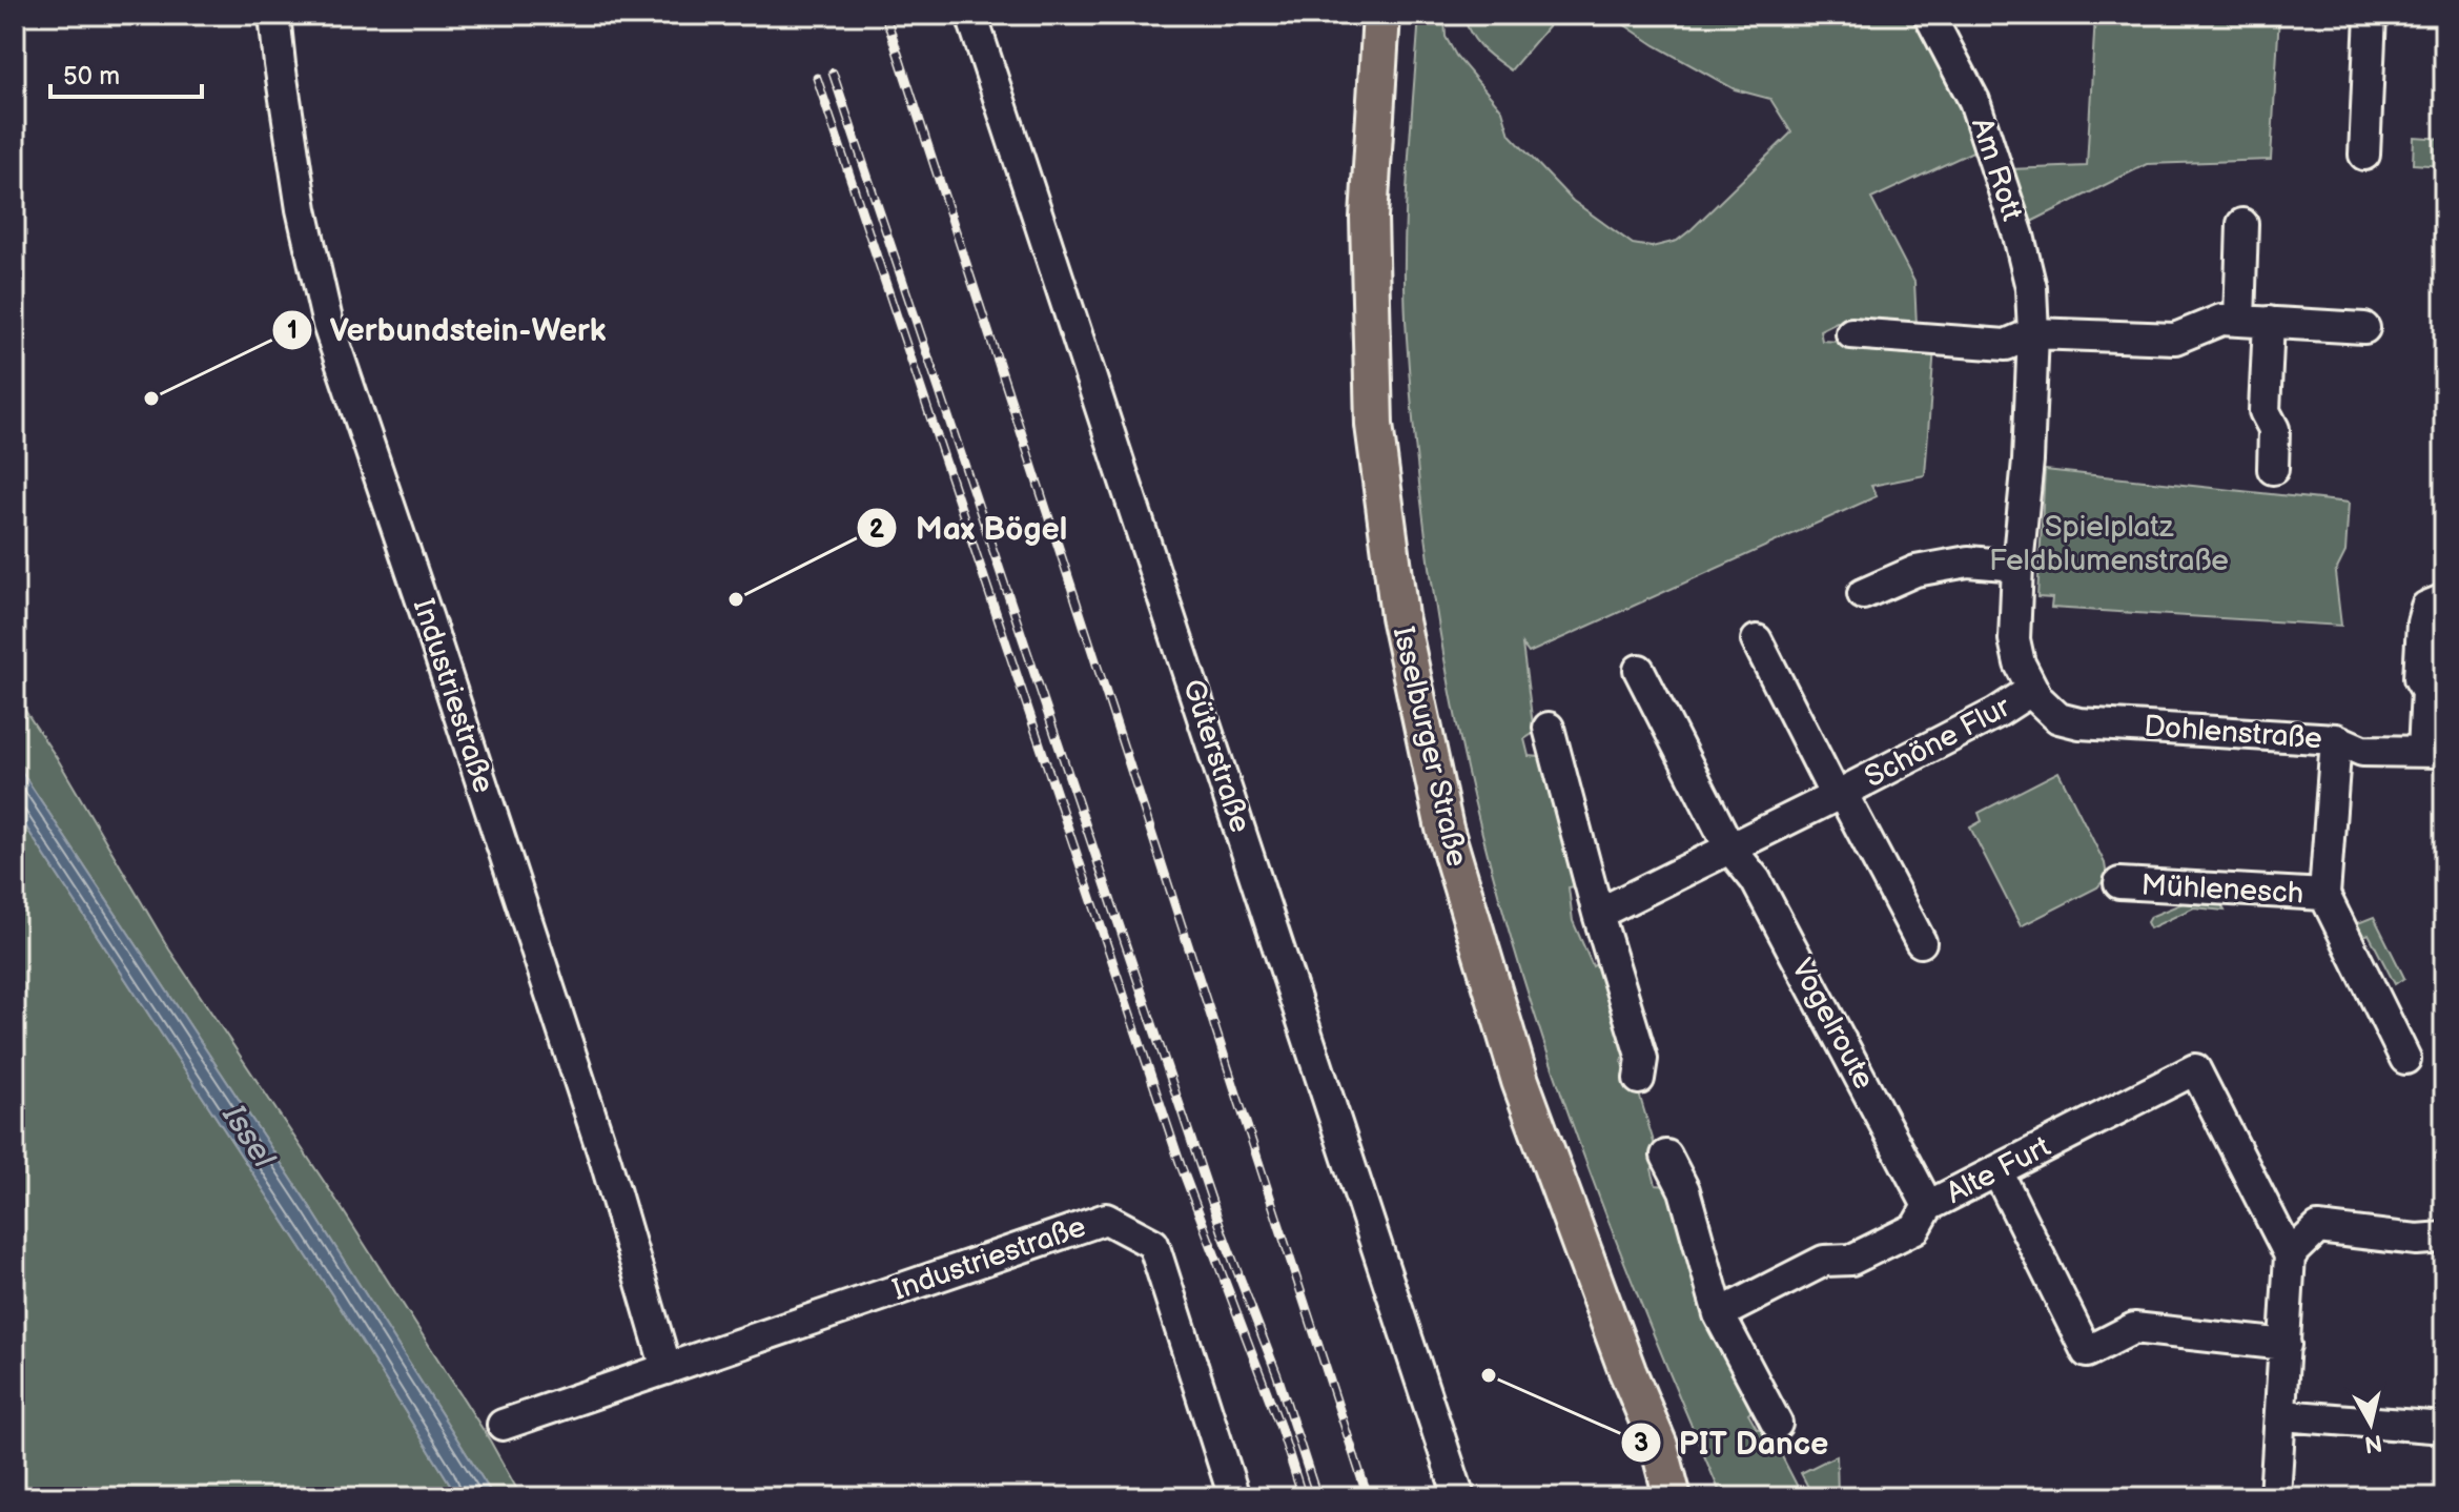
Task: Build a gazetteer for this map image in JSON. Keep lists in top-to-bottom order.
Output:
{
  "streets": {
    "main road": ["Isselburger Straße"],
    "street": [
      "Am Rott",
      "Industriestraße",
      "Dohlenstraße",
      "Schöne Flur",
      "Güterstraße",
      "Mühlenesch",
      "Vogelroute",
      "Alte Furt"
    ]
  },
  "crossings": [
    ["Am Rott", "Dohlenstraße"],
    ["Am Rott", "Schöne Flur"],
    ["Dohlenstraße", "Schöne Flur"],
    ["Dohlenstraße", "Mühlenesch"],
    ["Schöne Flur", "Vogelroute"],
    ["Vogelroute", "Alte Furt"]
  ],
  "water": ["Issel"],
  "parks": ["Spielplatz Feldblumenstraße"],
  "places": ["Verbundstein-Werk", "Max Bögel", "PIT Dance"],
  "scale_bar": "50 m",
  "north": "bottom"
}
